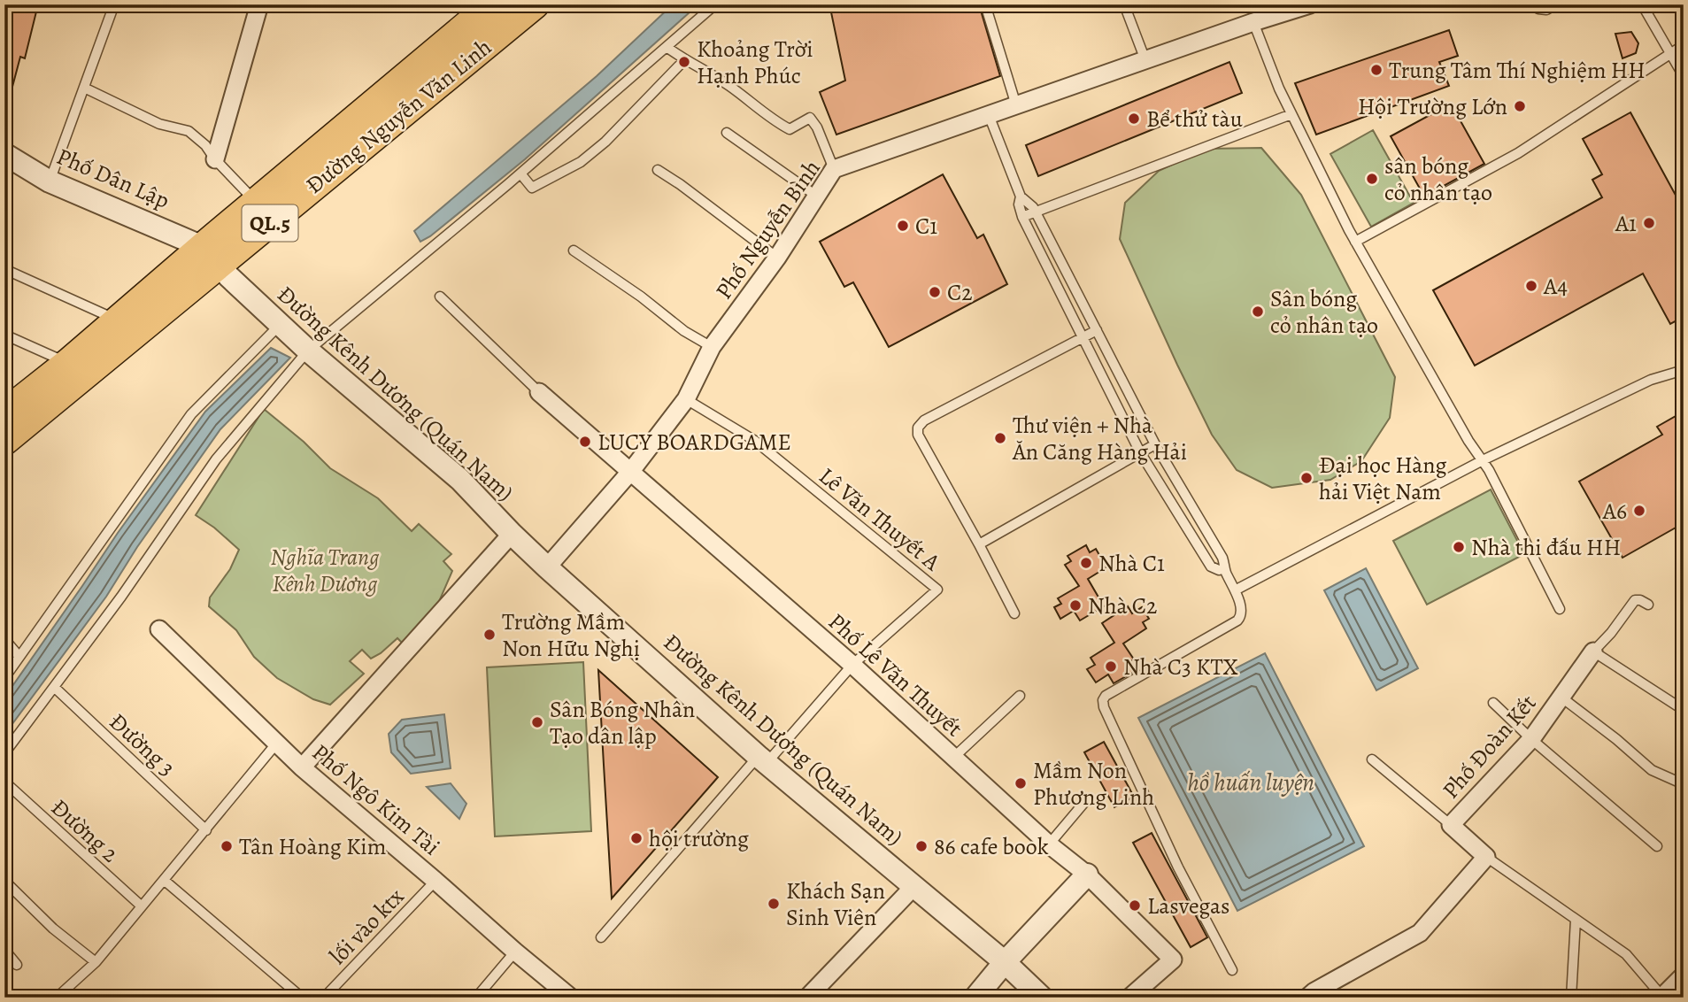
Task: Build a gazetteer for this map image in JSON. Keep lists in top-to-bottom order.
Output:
{
  "streets": {
    "highway": ["Đường Nguyễn Văn Linh", "QL.5"],
    "street": [
      "Phố Dân Lập",
      "Phố Nguyễn Bình",
      "Đường Kênh Dương (Quán Nam)",
      "Phố Lê Văn Thuyết",
      "Phố Đoàn Kết",
      "Phố Ngô Kim Tài"
    ],
    "lane": [
      "Lê Văn Thuyết A",
      "Đường 3",
      "Đường 2",
      "lối vào ktx"
    ]
  },
  "crossings": [
    ["Đường Nguyễn Văn Linh", "Phố Dân Lập"],
    ["Đường Nguyễn Văn Linh", "Đường Kênh Dương (Quán Nam)"],
    ["Phố Dân Lập", "Đường Kênh Dương (Quán Nam)"],
    ["Phố Nguyễn Bình", "Đường Kênh Dương (Quán Nam)"],
    ["Phố Nguyễn Bình", "Lê Văn Thuyết A"],
    ["Phố Nguyễn Bình", "Phố Lê Văn Thuyết"],
    ["Đường Kênh Dương (Quán Nam)", "Lê Văn Thuyết A"],
    ["Lê Văn Thuyết A", "Phố Lê Văn Thuyết"],
    ["Phố Ngô Kim Tài", "lối vào ktx"]
  ],
  "water": ["hồ huấn luyện"],
  "parks": ["Nghĩa Trang Kênh Dương"],
  "places": [
    "Khoảng Trời Hạnh Phúc",
    "Trung Tâm Thí Nghiệm HH",
    "Hội Trường Lớn",
    "Bể thử tàu",
    "sân bóng cỏ nhân tạo",
    "A1",
    "C1",
    "A4",
    "C2",
    "Sân bóng cỏ nhân tạo",
    "Thư viện + Nhà Ăn Căng Hàng Hải",
    "LUCY BOARDGAME",
    "Đại học Hàng hải Việt Nam",
    "A6",
    "Nhà thi đấu HH",
    "Nhà C1",
    "Nhà C2",
    "Trường Mầm Non Hữu Nghị",
    "Nhà C3 KTX",
    "Sân Bóng Nhân Tạo dân lập",
    "Mầm Non Phương Linh",
    "hội trường",
    "Tân Hoàng Kim",
    "86 cafe book",
    "Khách Sạn Sinh Viên",
    "Lasvegas"
  ]
}
